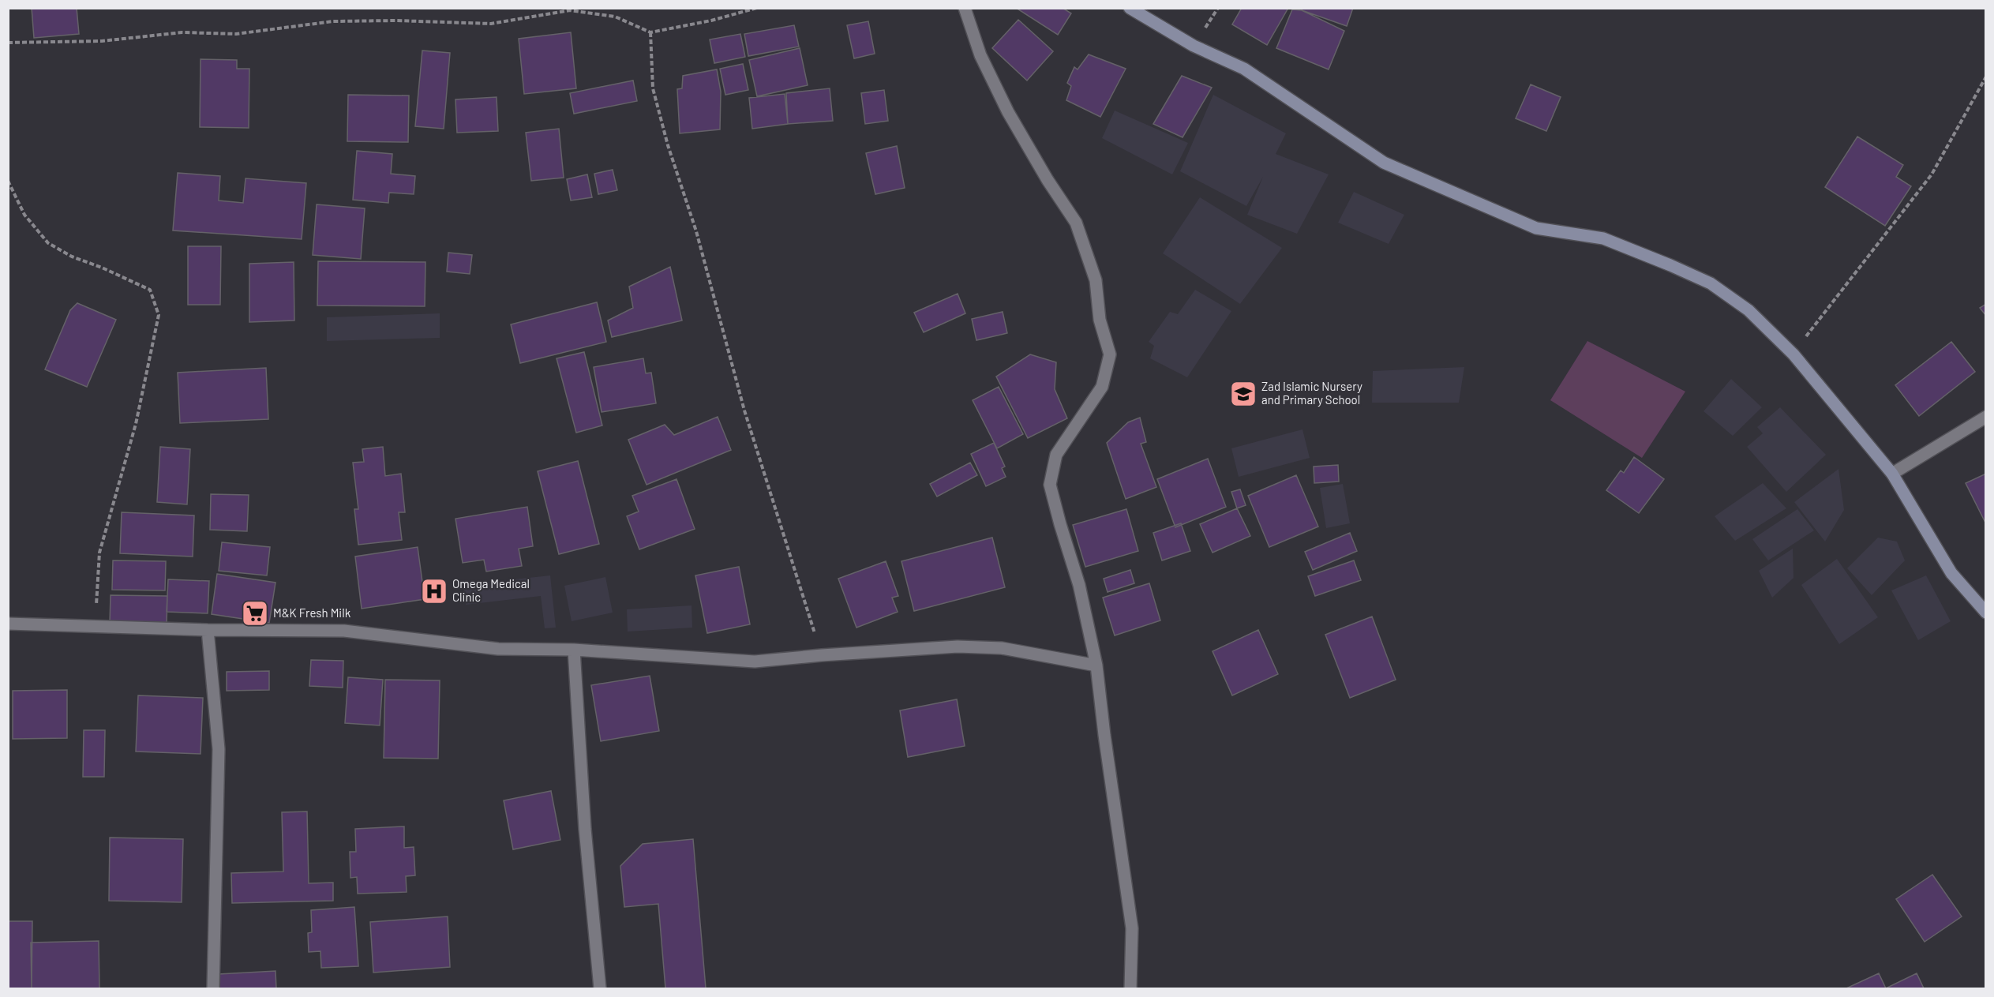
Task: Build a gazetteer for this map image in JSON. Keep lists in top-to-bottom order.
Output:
{
  "places": {
    "school or university": ["Zad Islamic Nursery and Primary School"],
    "hospital": ["Omega Medical Clinic"],
    "supermarket": ["M&K Fresh Milk"]
  }
}
